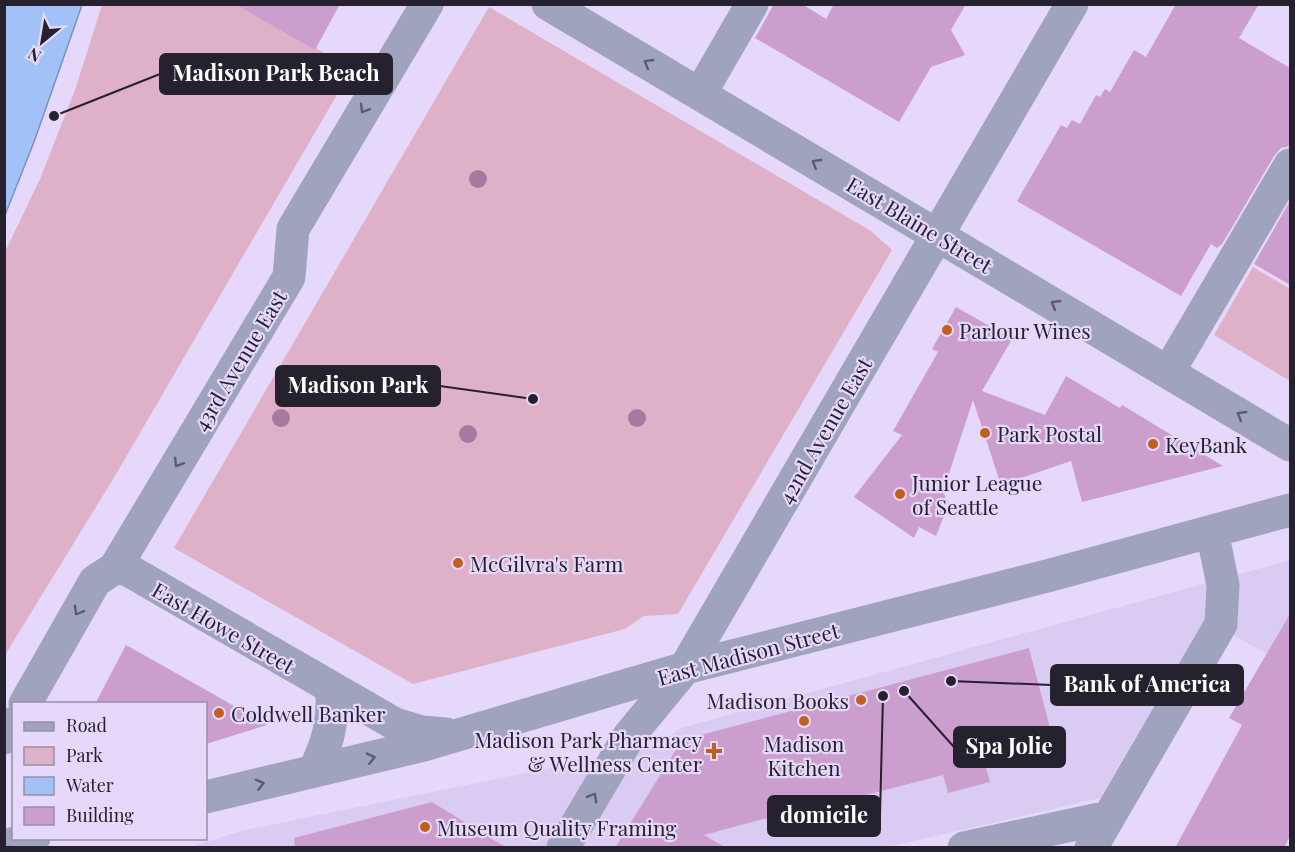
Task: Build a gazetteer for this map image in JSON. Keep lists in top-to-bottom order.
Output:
{
  "streets": {
    "street": [
      "East Blaine Street",
      "43rd Avenue East",
      "42nd Avenue East",
      "East Howe Street",
      "East Madison Street"
    ]
  },
  "crossings": [
    ["East Blaine Street", "42nd Avenue East"],
    ["43rd Avenue East", "East Howe Street"],
    ["42nd Avenue East", "East Madison Street"],
    ["East Howe Street", "East Madison Street"]
  ],
  "one_way": ["East Blaine Street", "43rd Avenue East"],
  "places": {
    "other": [
      "Madison Park Beach",
      "Parlour Wines",
      "Madison Park",
      "Park Postal",
      "KeyBank",
      "Junior League of Seattle",
      "McGilvra's Farm",
      "Bank of America",
      "Spa Jolie",
      "domicile",
      "Madison Books",
      "Coldwell Banker",
      "Madison Kitchen",
      "Museum Quality Framing"
    ],
    "health": ["Madison Park Pharmacy & Wellness Center"]
  },
  "legend": [
    "Road",
    "Park",
    "Water",
    "Building"
  ],
  "north": "bottom left"
}
